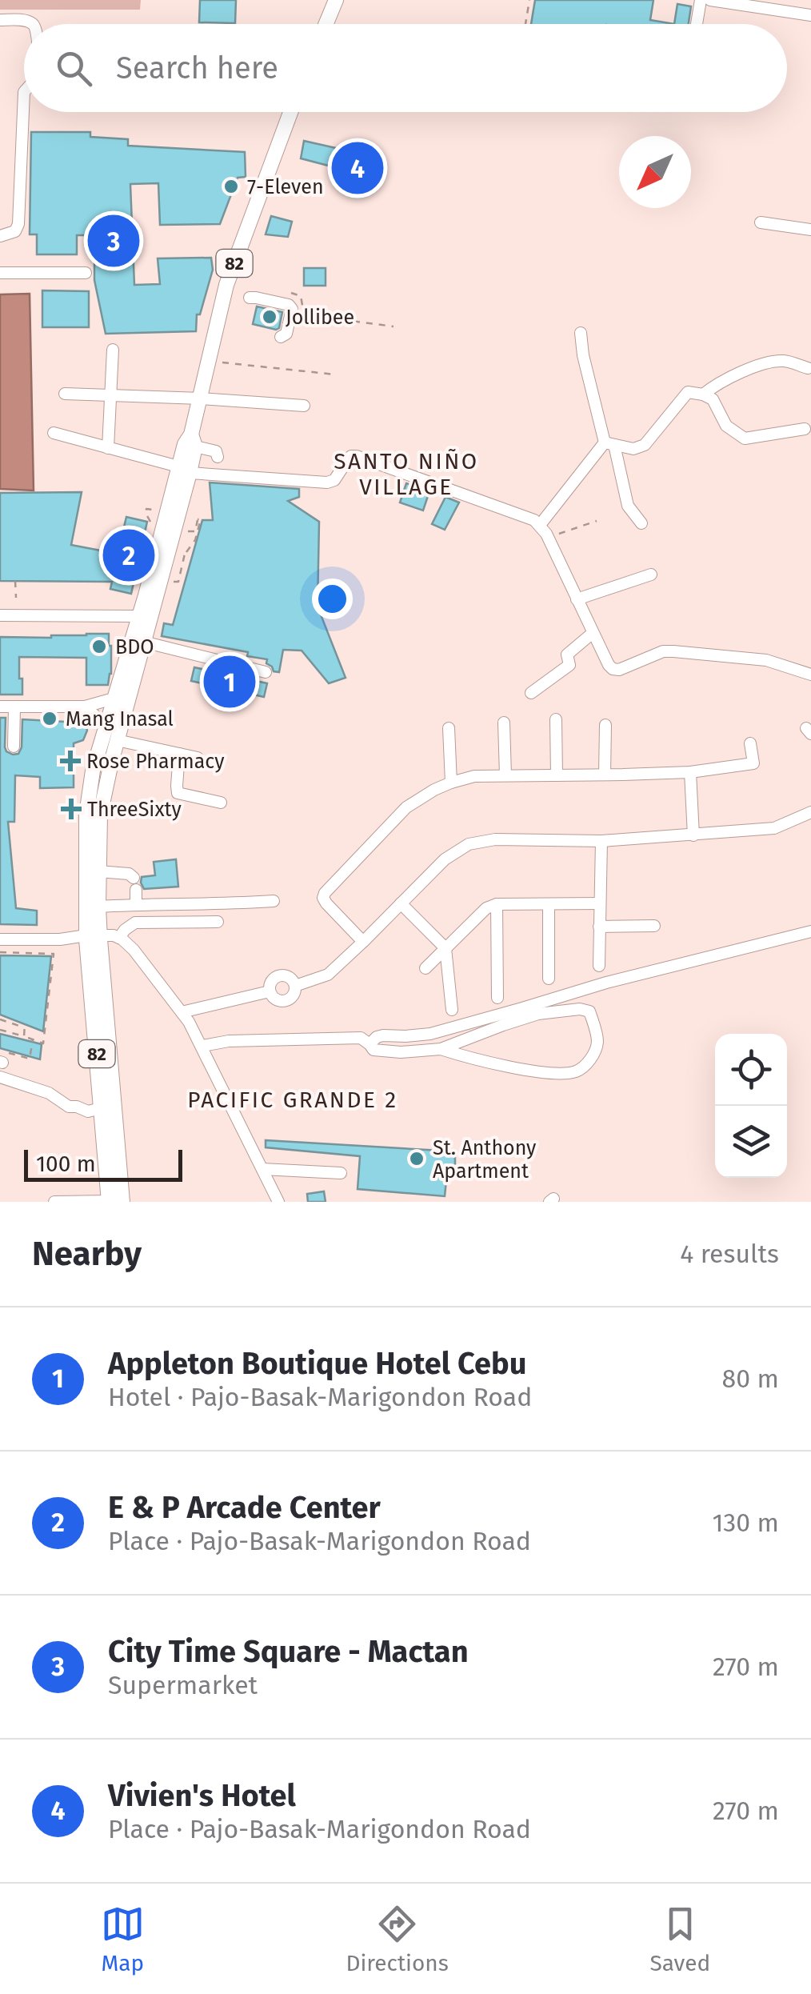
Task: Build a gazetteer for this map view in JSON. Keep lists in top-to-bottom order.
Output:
{
  "streets": {
    "main road": ["82"]
  },
  "districts": ["SANTO NIÑO VILLAGE", "PACIFIC GRANDE 2"],
  "places": {
    "other": [
      "7-Eleven",
      "Jollibee",
      "BDO",
      "Mang Inasal",
      "St. Anthony Apartment"
    ],
    "health": ["Rose Pharmacy", "ThreeSixty"]
  },
  "scale_bar": "100 m",
  "north": "bottom left",
  "page": {
    "search": "Search here",
    "pins": [
      "4",
      "3",
      "2",
      "1"
    ],
    "scale": "100 m",
    "heading": ["Nearby", "4 results"],
    "list": [
      {
        "mark": "1",
        "name": "Appleton Boutique Hotel Cebu",
        "note": "Hotel · Pajo-Basak-Marigondon Road",
        "value": "80 m"
      },
      {
        "mark": "2",
        "name": "E & P Arcade Center",
        "note": "Place · Pajo-Basak-Marigondon Road",
        "value": "130 m"
      },
      {
        "mark": "3",
        "name": "City Time Square - Mactan",
        "note": "Supermarket",
        "value": "270 m"
      },
      {
        "mark": "4",
        "name": "Vivien's Hotel",
        "note": "Place · Pajo-Basak-Marigondon Road",
        "value": "270 m"
      }
    ],
    "nav": ["Map", "Directions", "Saved"]
  }
}
